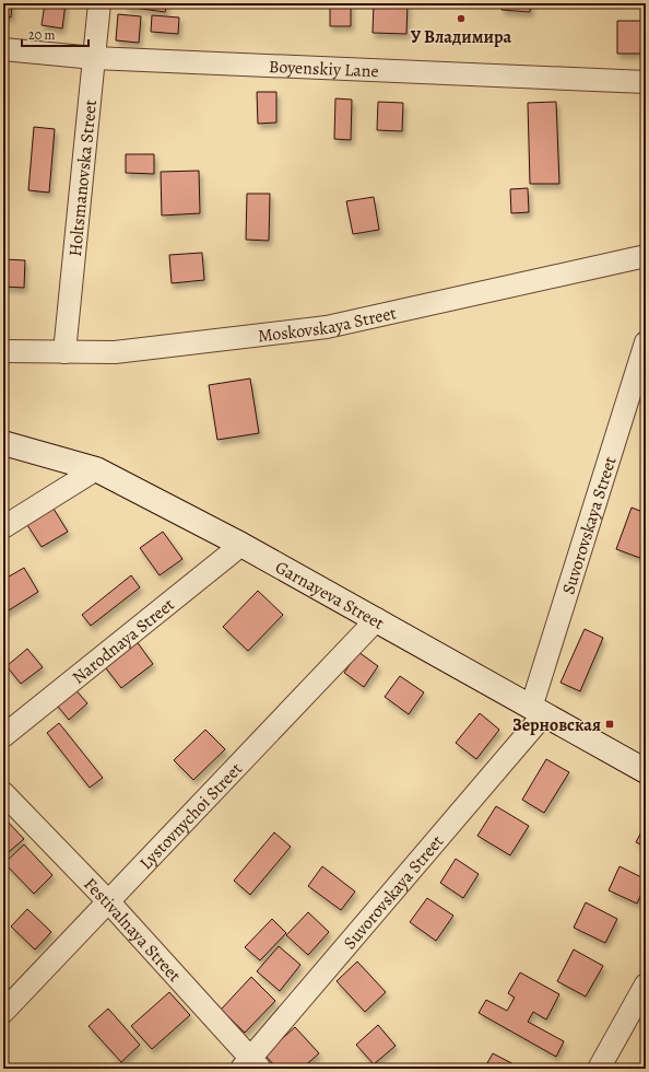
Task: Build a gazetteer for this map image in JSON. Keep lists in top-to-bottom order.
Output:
{
  "streets": {
    "street": [
      "Boyenskiy Lane",
      "Holtsmanovska Street",
      "Moskovskaya Street",
      "Suvorovskaya Street",
      "Garnayeva Street",
      "Narodnaya Street",
      "Lystovnychoi Street",
      "Festivalnaya Street"
    ]
  },
  "crossings": [
    ["Boyenskiy Lane", "Holtsmanovska Street"],
    ["Holtsmanovska Street", "Moskovskaya Street"],
    ["Suvorovskaya Street", "Garnayeva Street"],
    ["Suvorovskaya Street", "Festivalnaya Street"],
    ["Garnayeva Street", "Narodnaya Street"],
    ["Garnayeva Street", "Lystovnychoi Street"],
    ["Lystovnychoi Street", "Festivalnaya Street"]
  ],
  "places": {
    "other": ["У Владимира"],
    "transit": ["Зерновская"]
  },
  "scale_bar": "20 m"
}
